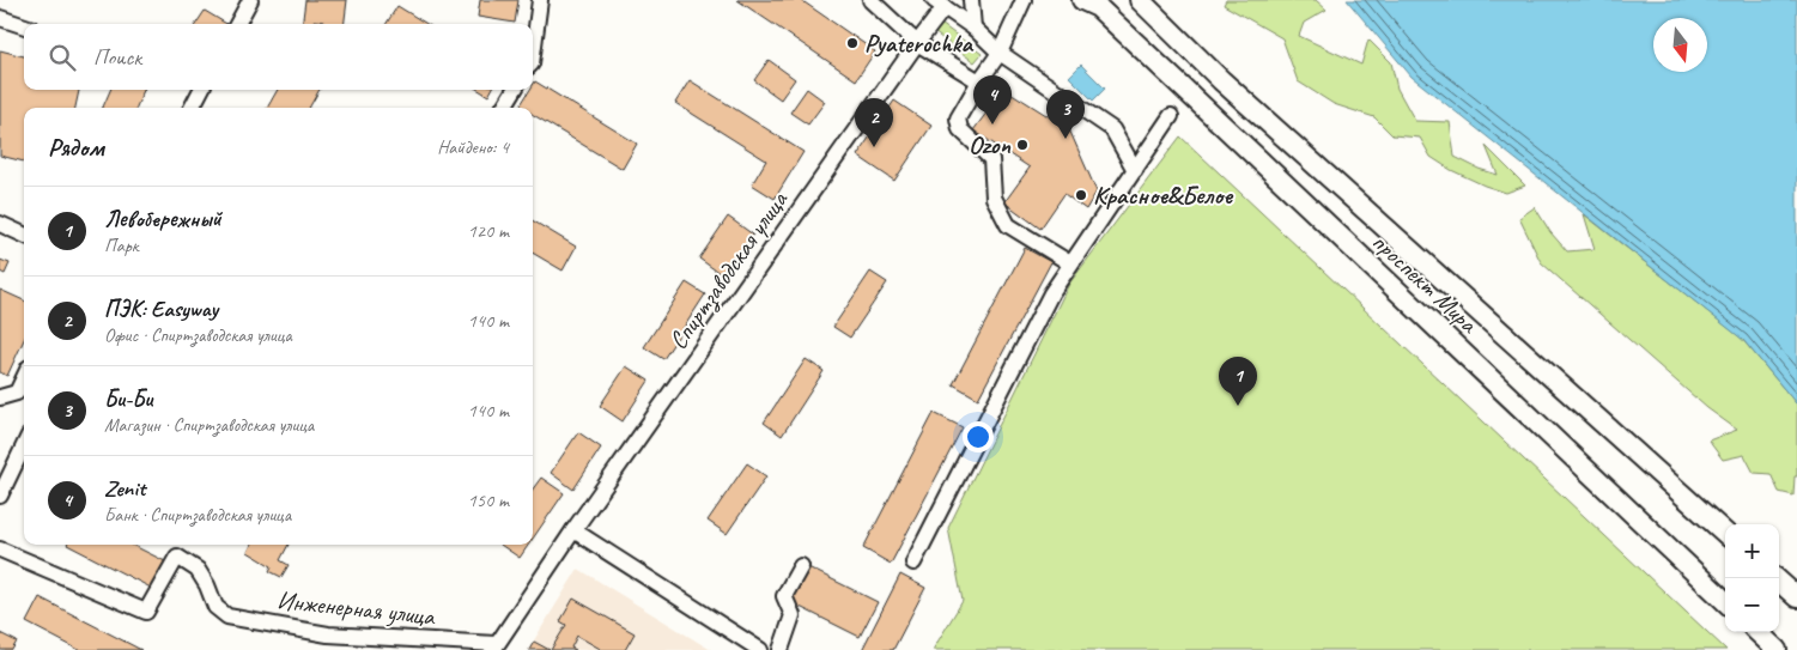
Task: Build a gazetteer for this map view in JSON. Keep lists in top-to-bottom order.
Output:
{
  "streets": {
    "main road": ["проспект Мира"],
    "street": ["Спиртзаводская улица", "Инженерная улица"]
  },
  "crossings": [
    ["Спиртзаводская улица", "Инженерная улица"]
  ],
  "places": ["Pyaterochka", "Ozon", "Красное&Белое"],
  "north": "bottom",
  "page": {
    "search": "Поиск",
    "pins": [
      "4",
      "3",
      "2",
      "1"
    ],
    "heading": ["Рядом", "Найдено: 4"],
    "list": [
      {
        "mark": "1",
        "name": "Левобережный",
        "note": "Парк",
        "value": "120 m"
      },
      {
        "mark": "2",
        "name": "ПЭК: Easyway",
        "note": "Офис · Спиртзаводская улица",
        "value": "140 m"
      },
      {
        "mark": "3",
        "name": "Би-Би",
        "note": "Магазин · Спиртзаводская улица",
        "value": "140 m"
      },
      {
        "mark": "4",
        "name": "Zenit",
        "note": "Банк · Спиртзаводская улица",
        "value": "150 m"
      }
    ],
    "map_buttons": ["+", "−"]
  }
}
